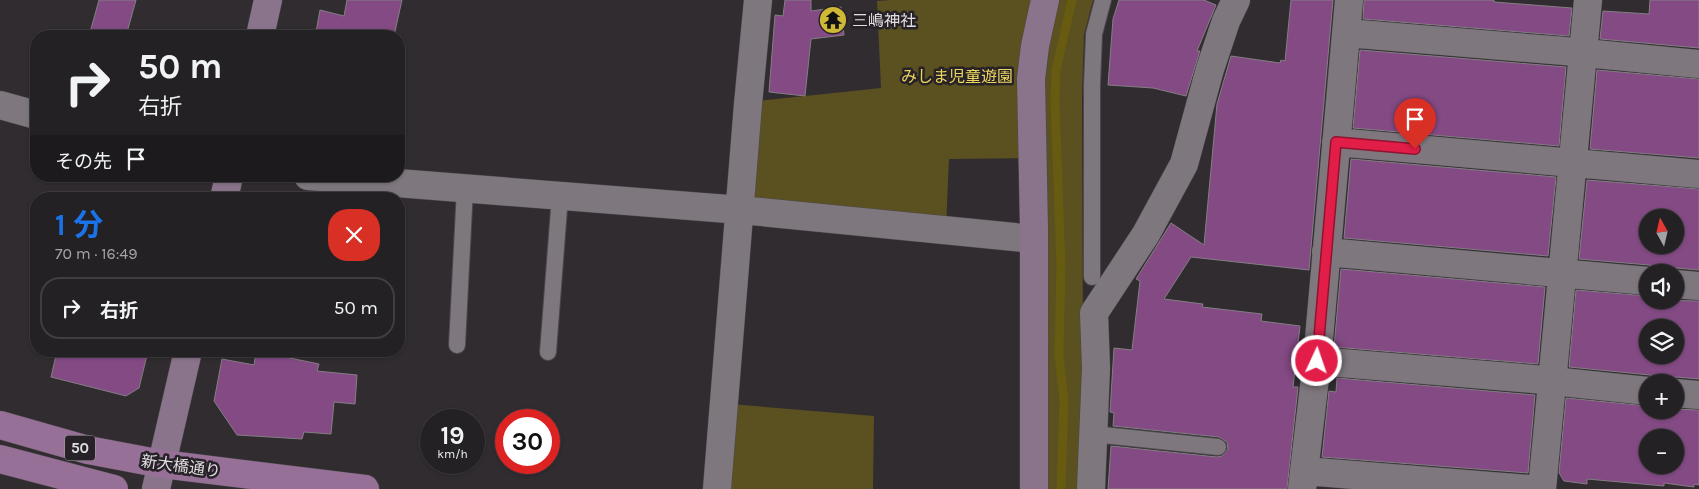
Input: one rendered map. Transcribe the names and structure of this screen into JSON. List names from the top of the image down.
{
  "streets": {
    "main road": ["50", "新大橋通り"]
  },
  "parks": ["みしま児童遊園"],
  "places": {
    "temple": ["三嶋神社"]
  },
  "north": "top",
  "page": {
    "turn": ["50 m", "右折"],
    "then": "その先",
    "heading": ["1 分", "70 m · 16:49"],
    "map_buttons": ["+", "−"],
    "list": [
      {
        "name": "右折",
        "value": "50 m"
      }
    ],
    "speed": "19 km/h",
    "limit": "30"
  }
}
